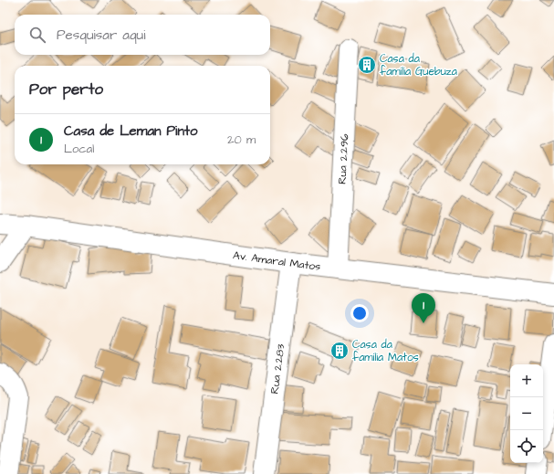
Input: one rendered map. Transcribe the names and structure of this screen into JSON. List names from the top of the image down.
{
  "streets": {
    "street": ["Rua 2.296", "Av. Amaral Matos", "Rua 2.283"]
  },
  "crossings": [
    ["Rua 2.296", "Av. Amaral Matos"],
    ["Av. Amaral Matos", "Rua 2.283"]
  ],
  "places": {
    "building": ["Casa da família Guebuza", "Casa da família Matos"]
  },
  "page": {
    "search": "Pesquisar aqui",
    "heading": "Por perto",
    "list": [
      {
        "mark": "1",
        "name": "Casa de Leman Pinto",
        "note": "Local",
        "value": "20 m"
      }
    ],
    "pins": "1",
    "map_buttons": ["+", "−"]
  }
}
